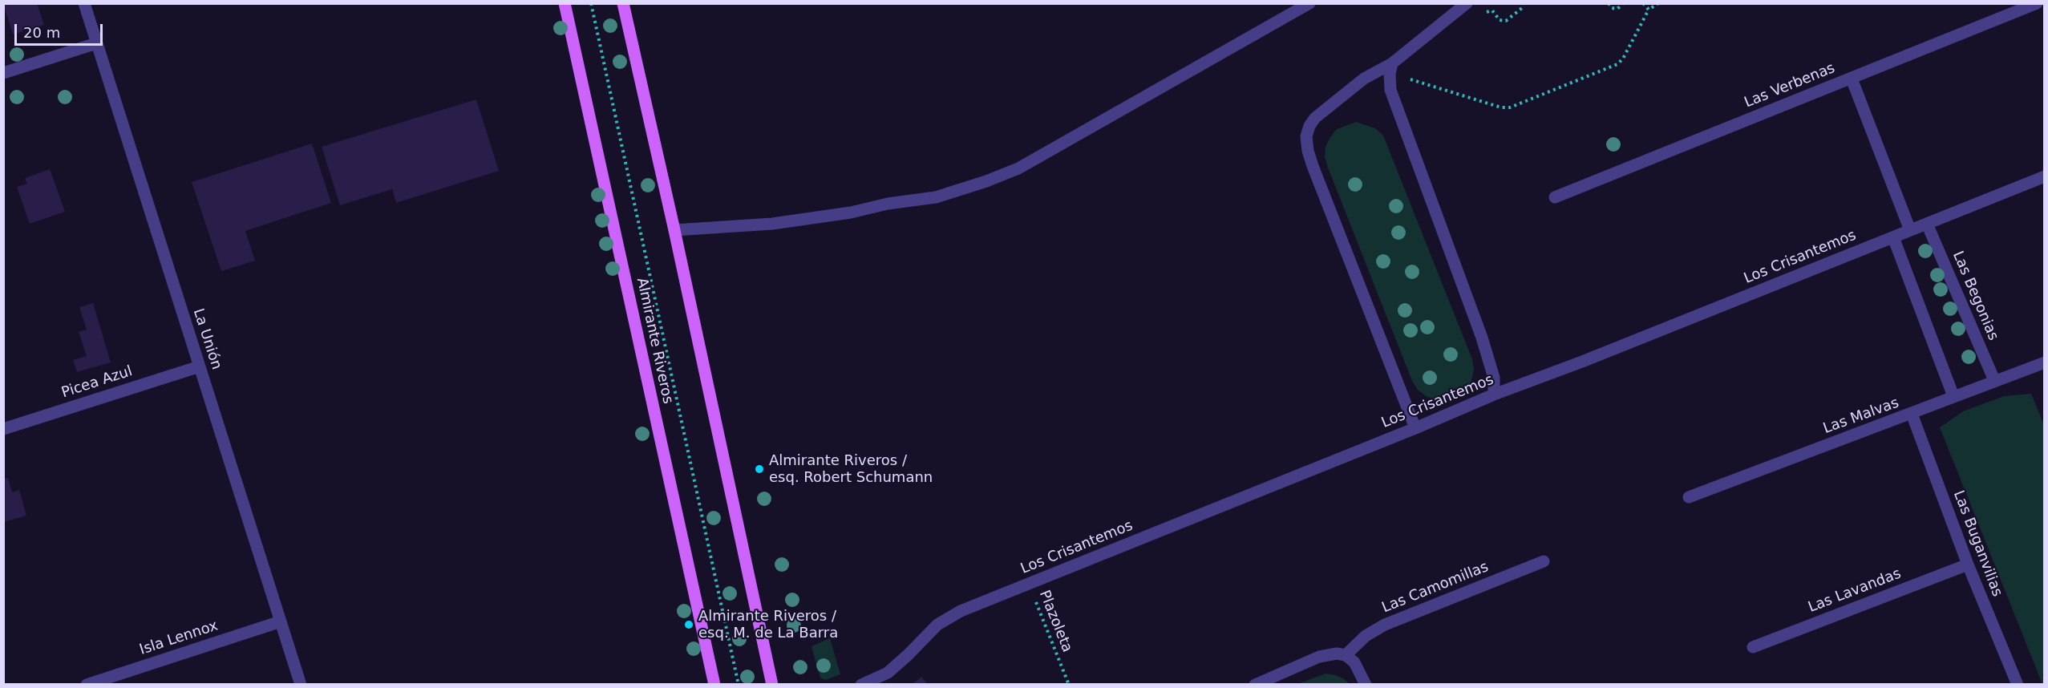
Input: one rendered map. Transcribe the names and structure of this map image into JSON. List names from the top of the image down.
{
  "streets": {
    "main road": ["Almirante Riveros"],
    "street": [
      "Las Verbenas",
      "Los Crisantemos",
      "Las Begonias",
      "La Unión",
      "Picea Azul",
      "Las Malvas",
      "Las Buganvilias",
      "Las Camomillas",
      "Las Lavandas",
      "Isla Lennox"
    ],
    "path": ["Plazoleta"]
  },
  "crossings": [
    ["Los Crisantemos", "Las Begonias"],
    ["Los Crisantemos", "Plazoleta"],
    ["Las Begonias", "Las Malvas"],
    ["La Unión", "Picea Azul"],
    ["La Unión", "Isla Lennox"],
    ["Las Malvas", "Las Buganvilias"],
    ["Las Buganvilias", "Las Lavandas"]
  ],
  "places": ["Almirante Riveros / esq. Robert Schumann", "Almirante Riveros / esq. M. de La Barra"],
  "scale_bar": "20 m"
}
